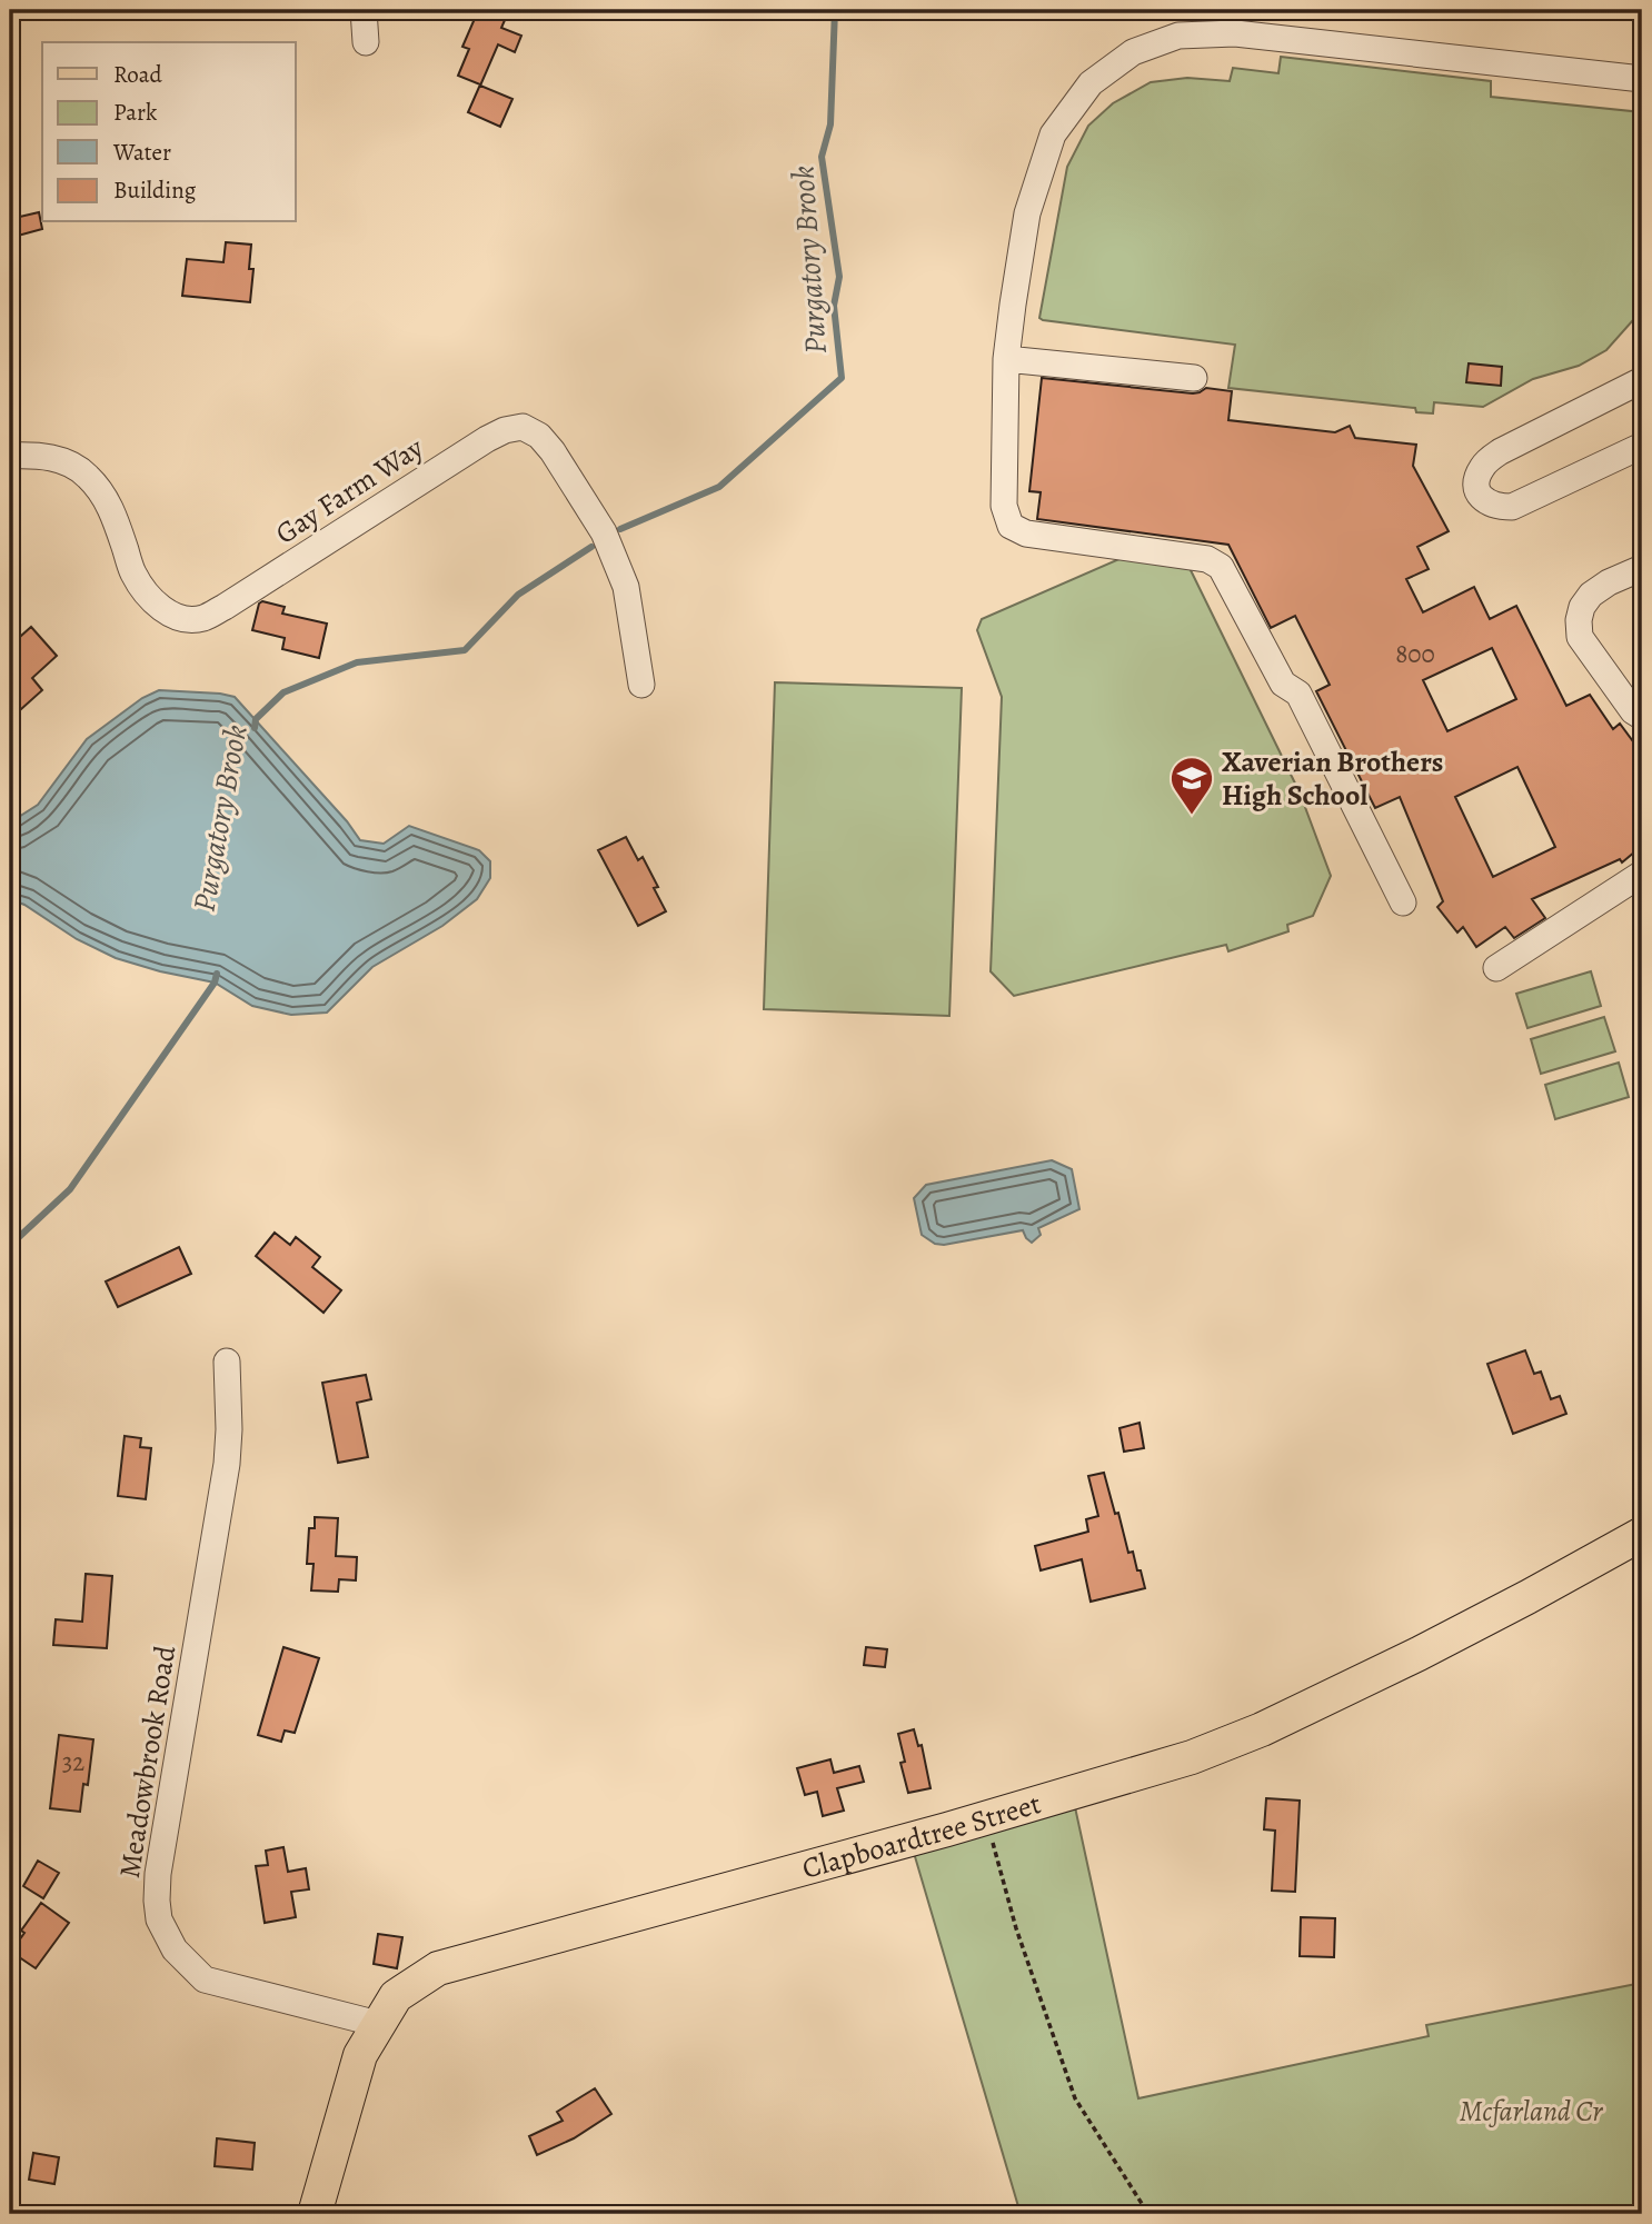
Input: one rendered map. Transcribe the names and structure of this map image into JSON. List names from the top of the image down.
{
  "streets": {
    "main road": ["Clapboardtree Street"],
    "street": ["Gay Farm Way", "Meadowbrook Road"]
  },
  "crossings": [
    ["Meadowbrook Road", "Clapboardtree Street"]
  ],
  "water": ["Purgatory Brook"],
  "parks": ["Mcfarland Cr"],
  "places": {
    "school or university": ["Xaverian Brothers High School"]
  },
  "house_numbers": ["800", "32"],
  "legend": [
    "Road",
    "Park",
    "Water",
    "Building"
  ]
}
